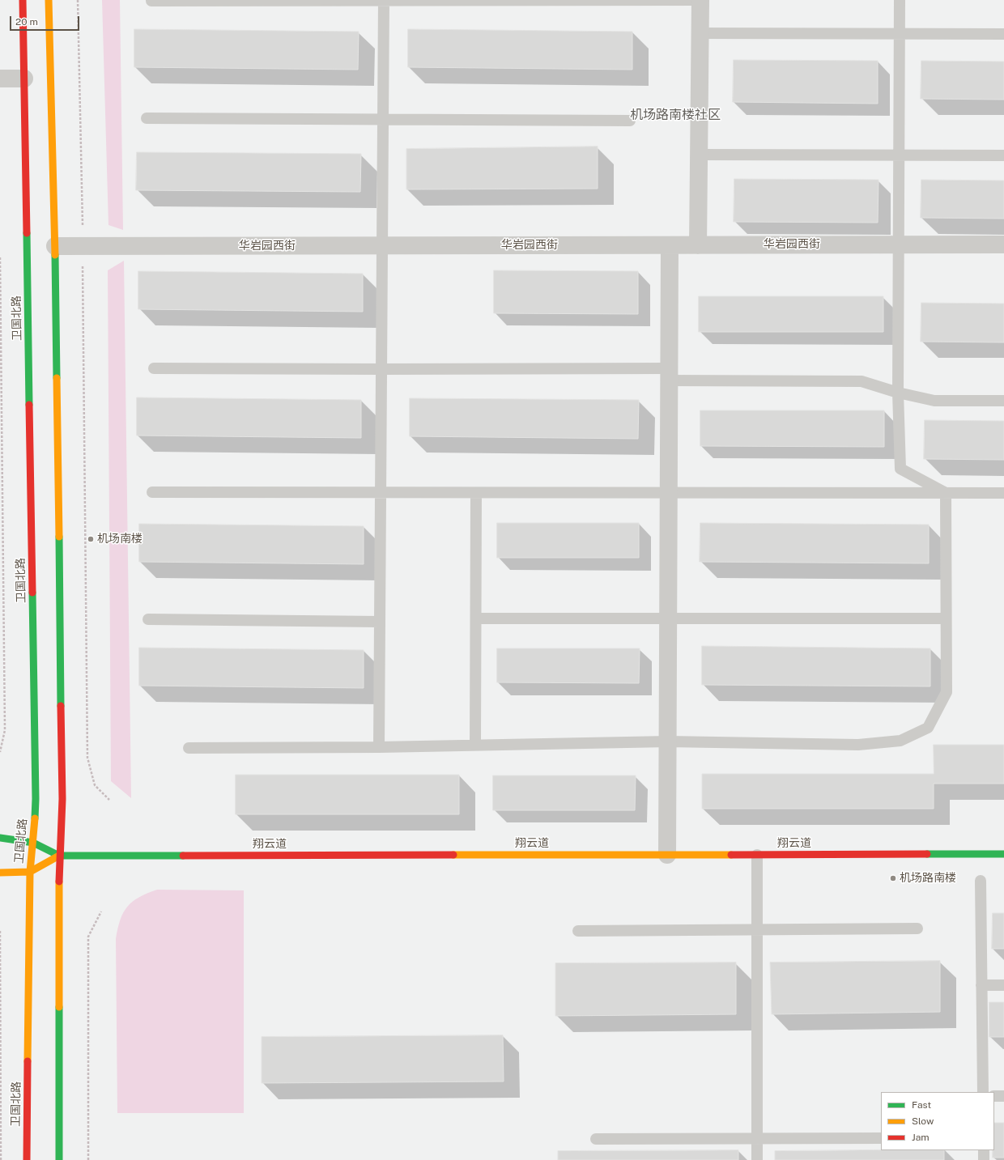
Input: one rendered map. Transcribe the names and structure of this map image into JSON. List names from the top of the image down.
{
  "streets": {
    "main road": ["卫国北路", "翔云道"],
    "street": ["华岩园西街"]
  },
  "crossings": [
    ["卫国北路", "翔云道"]
  ],
  "districts": ["机场路南楼社区"],
  "places": ["机场南楼", "机场路南楼"],
  "legend": ["Fast", "Slow", "Jam"],
  "scale_bar": "20 m"
}
